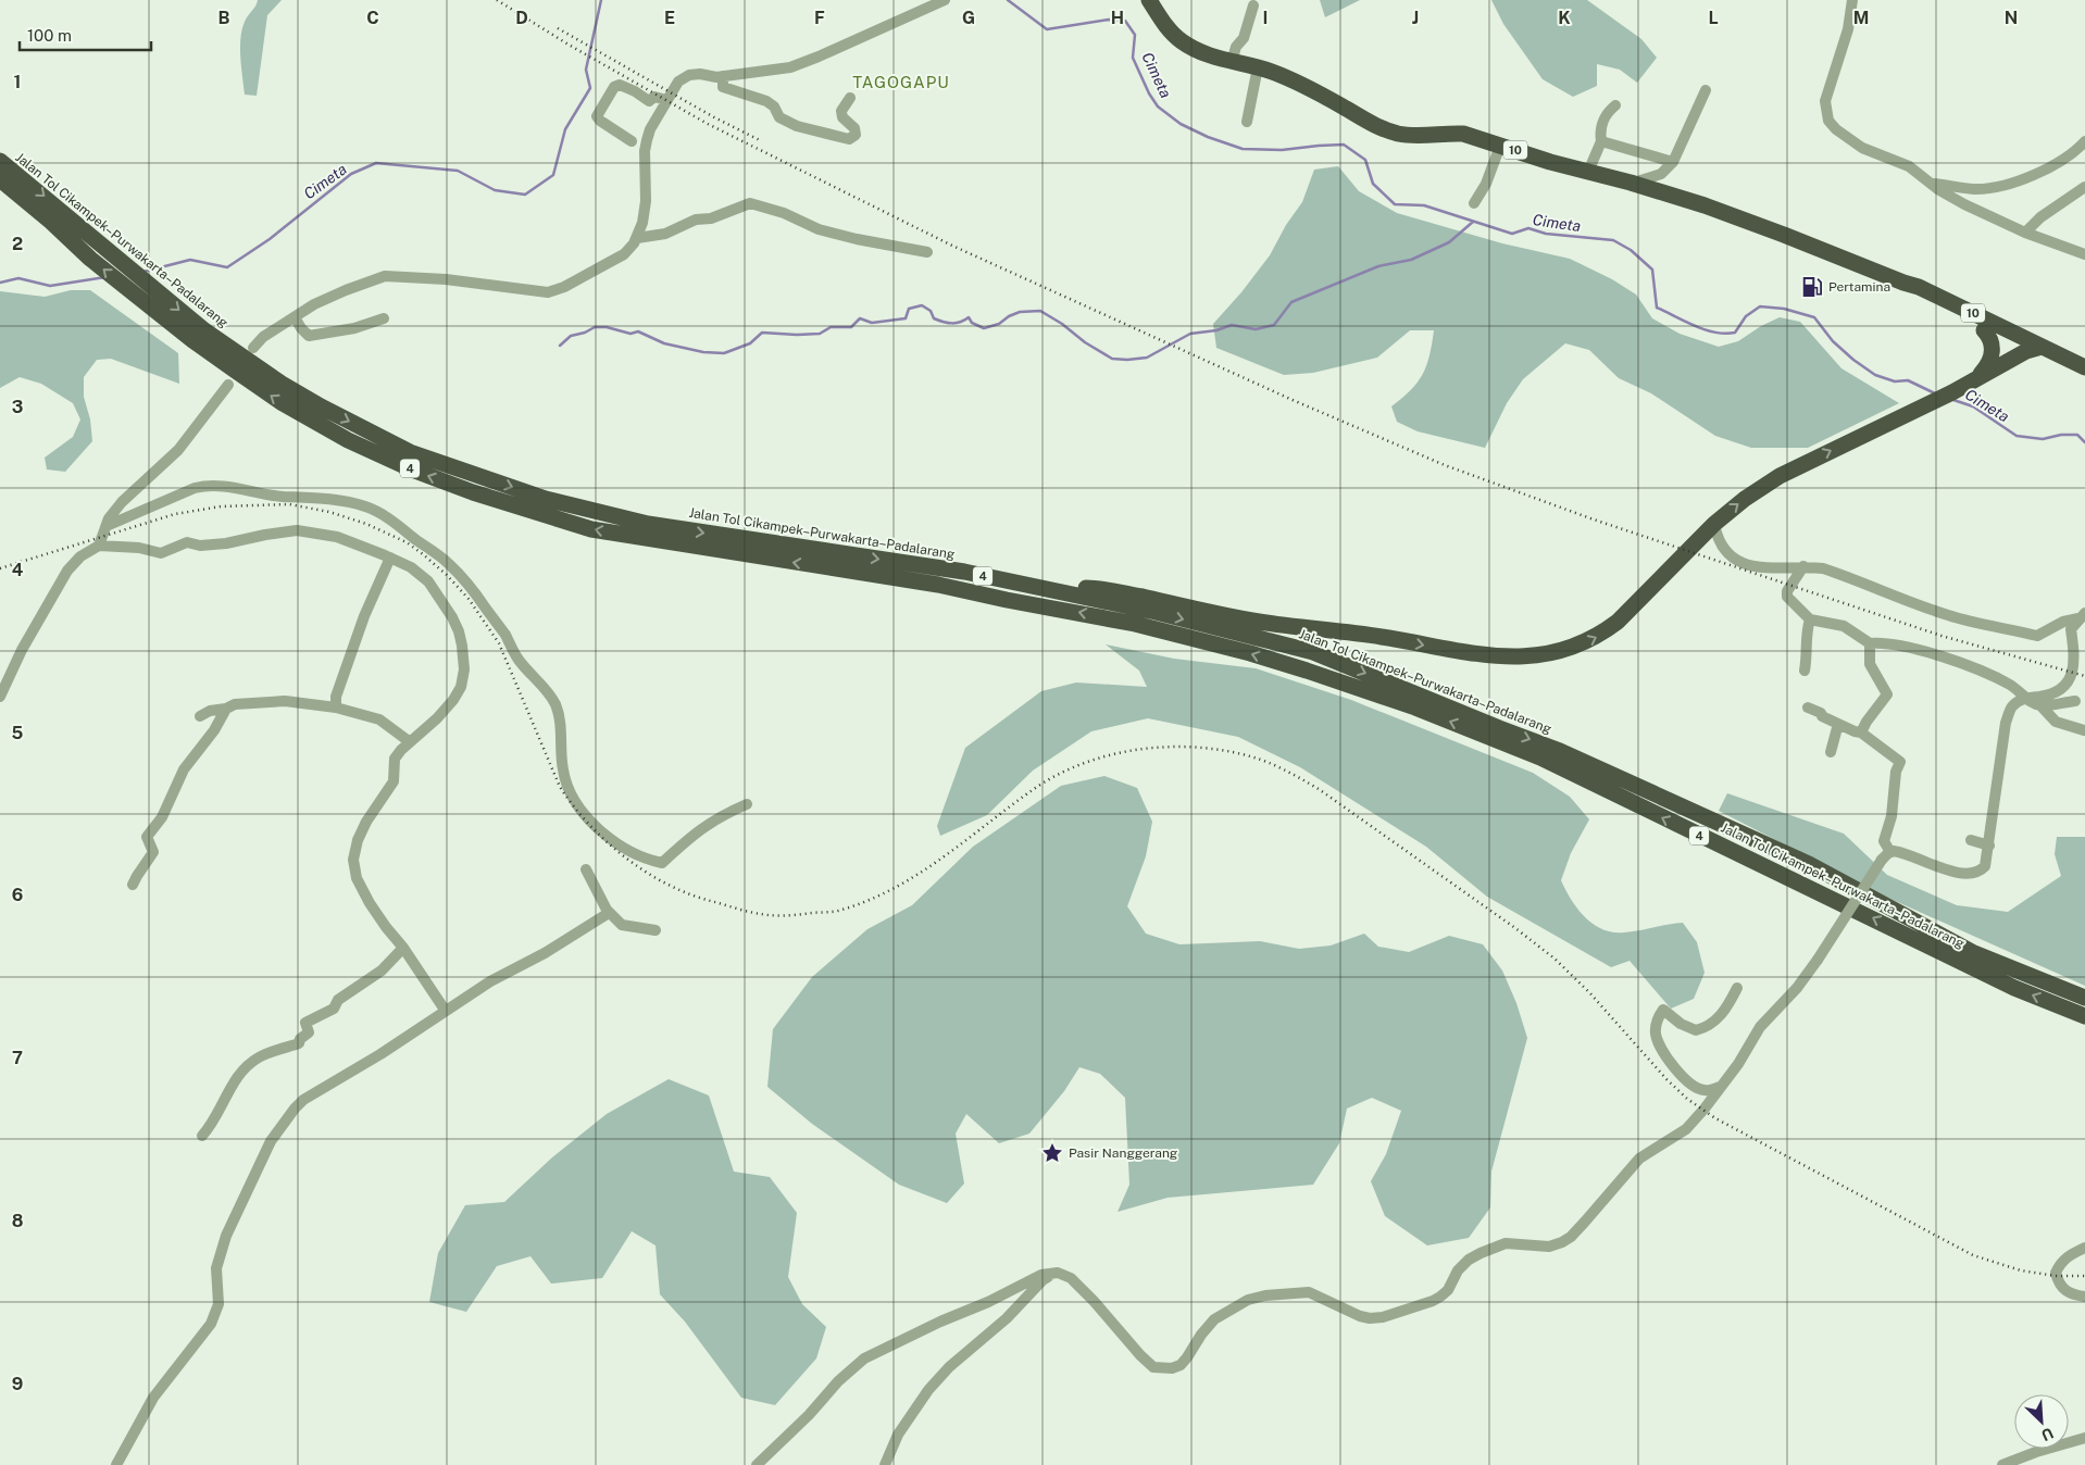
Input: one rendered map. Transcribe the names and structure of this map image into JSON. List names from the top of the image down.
{
  "streets": {
    "highway": ["10", "Jalan Tol Cikampek–Purwakarta–Padalarang", "4"]
  },
  "districts": ["TAGOGAPU"],
  "water": ["Cimeta"],
  "places": {
    "fuel station": ["Pertamina"],
    "place": ["Pasir Nanggerang"]
  },
  "scale_bar": "100 m",
  "north": "bottom right",
  "grid": {
    "columns": [
      "B",
      "C",
      "D",
      "E",
      "F",
      "G",
      "H",
      "I",
      "J",
      "K",
      "L",
      "M",
      "N"
    ],
    "rows": [
      "1",
      "2",
      "3",
      "4",
      "5",
      "6",
      "7",
      "8",
      "9"
    ]
  }
}
